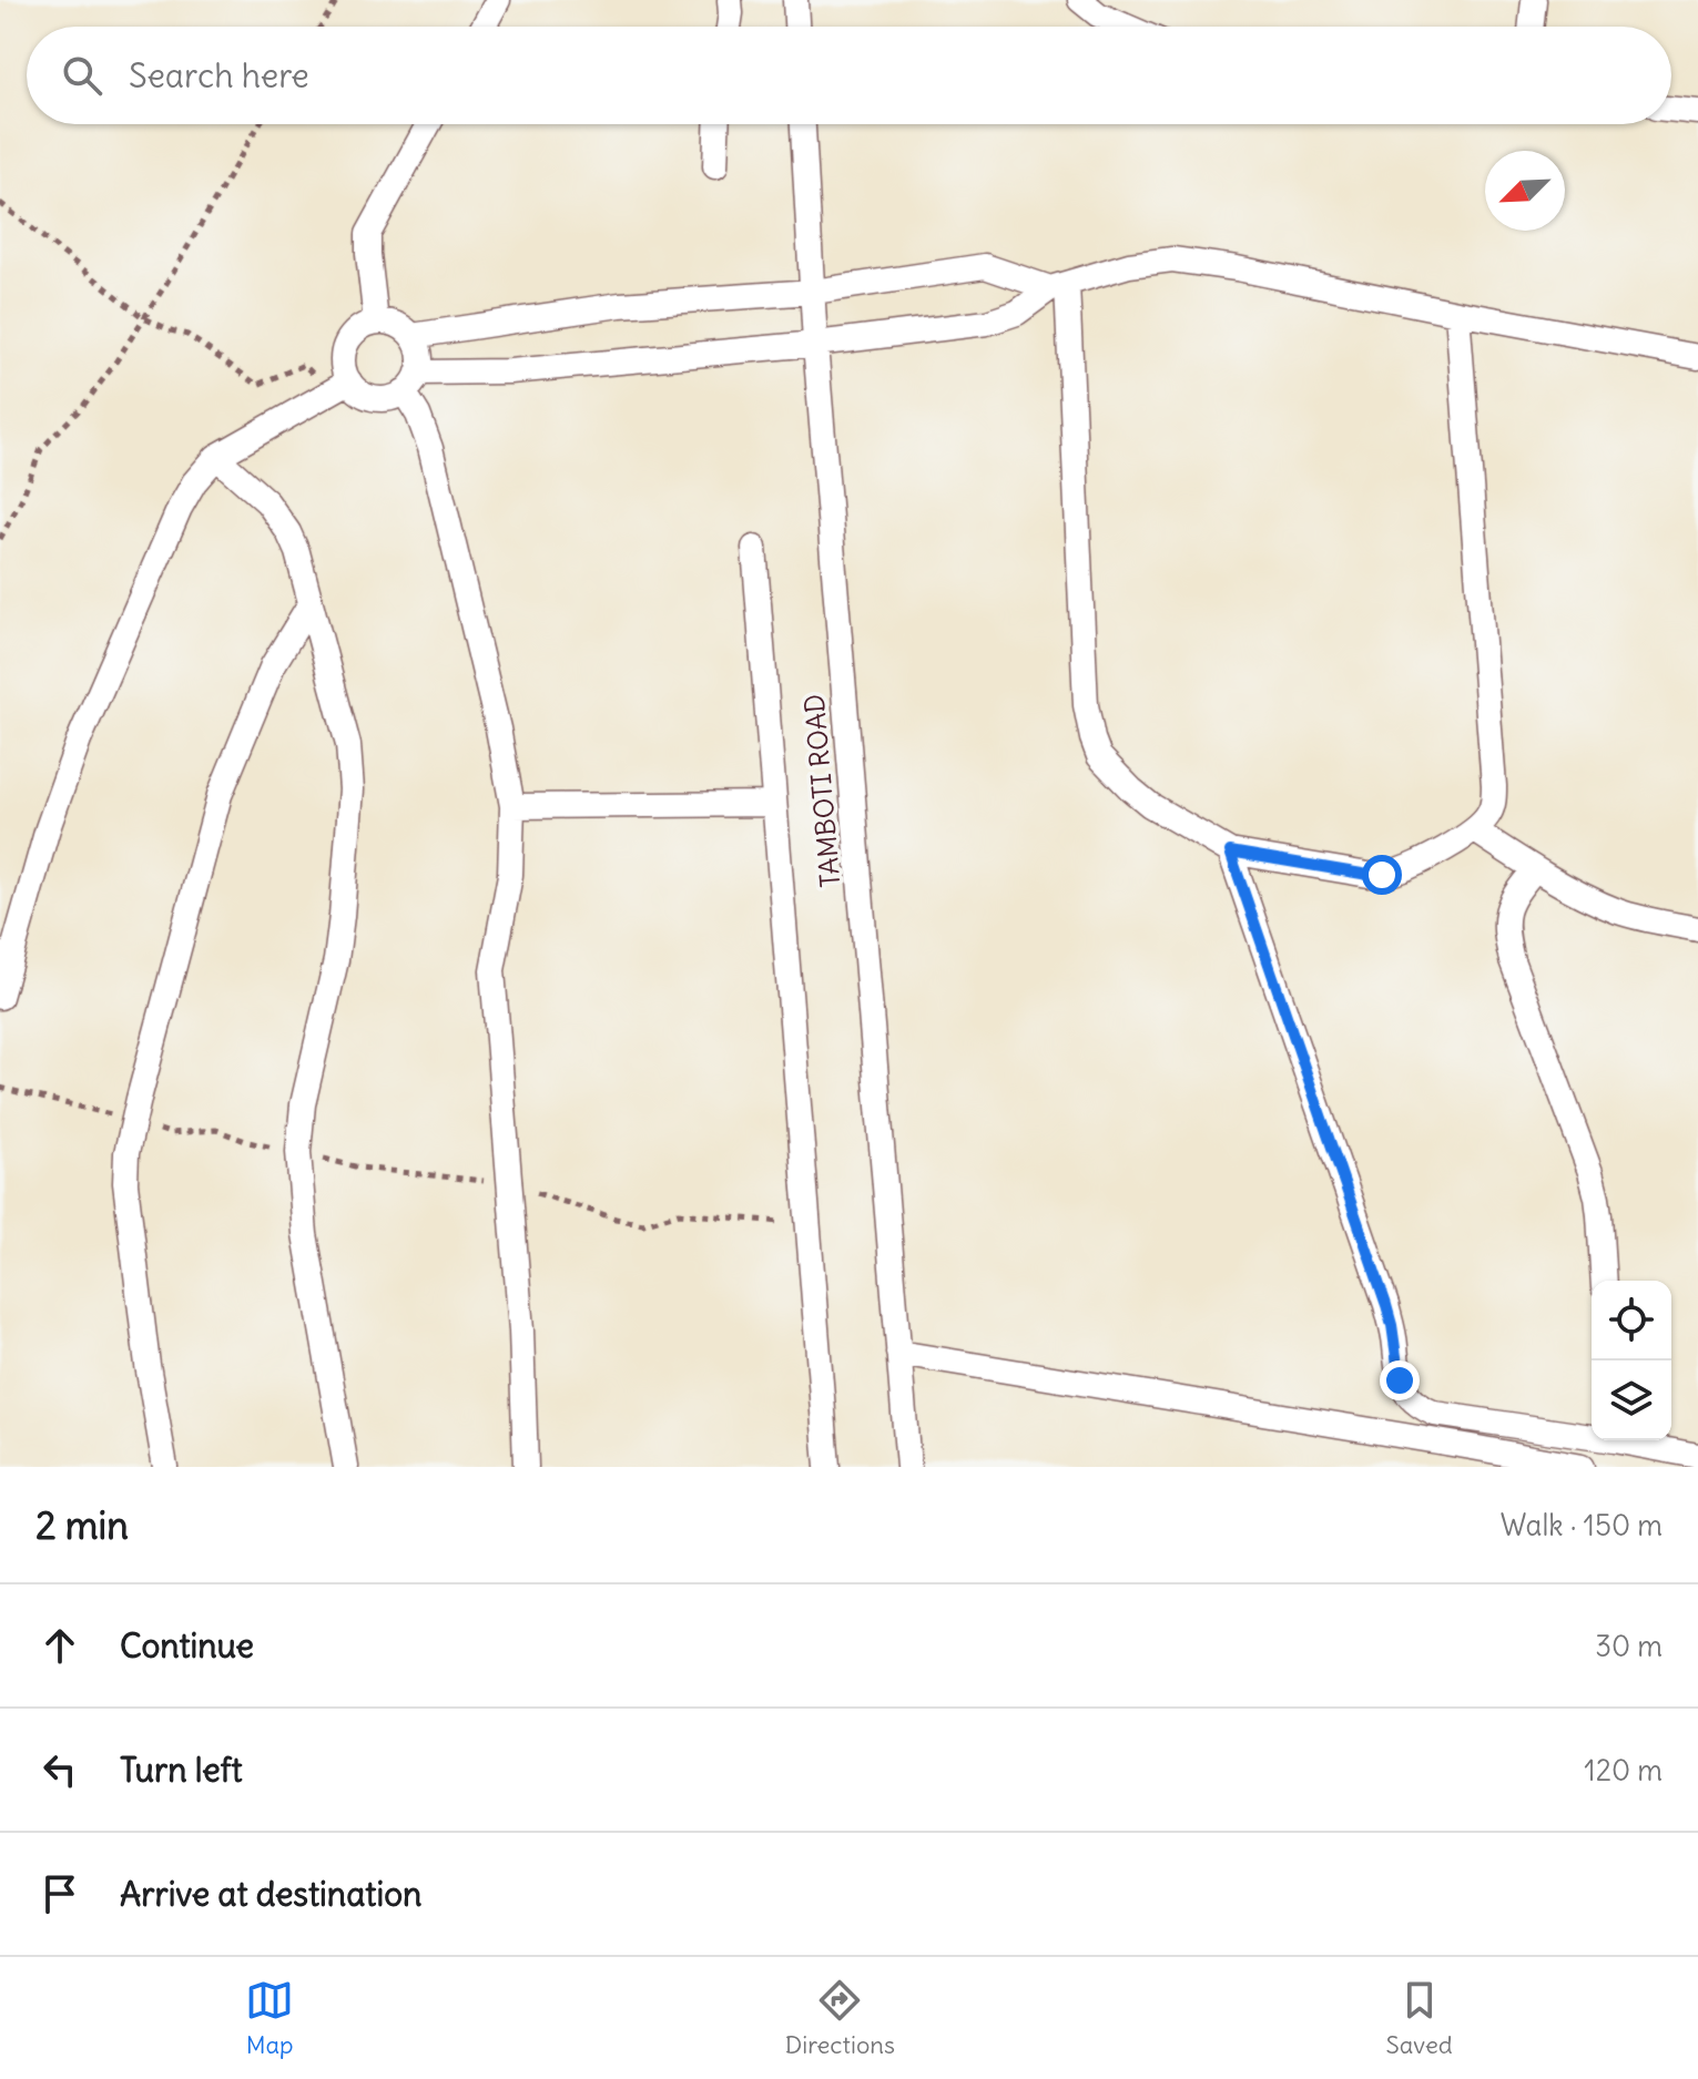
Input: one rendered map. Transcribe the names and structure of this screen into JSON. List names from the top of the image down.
{
  "streets": {
    "street": ["TAMBOTI ROAD"]
  },
  "north": "bottom left",
  "page": {
    "search": "Search here",
    "heading": ["2 min", "Walk · 150 m"],
    "list": [
      ["Continue", "30 m"],
      ["Turn left", "120 m"],
      "Arrive at destination"
    ],
    "nav": ["Map", "Directions", "Saved"]
  }
}
